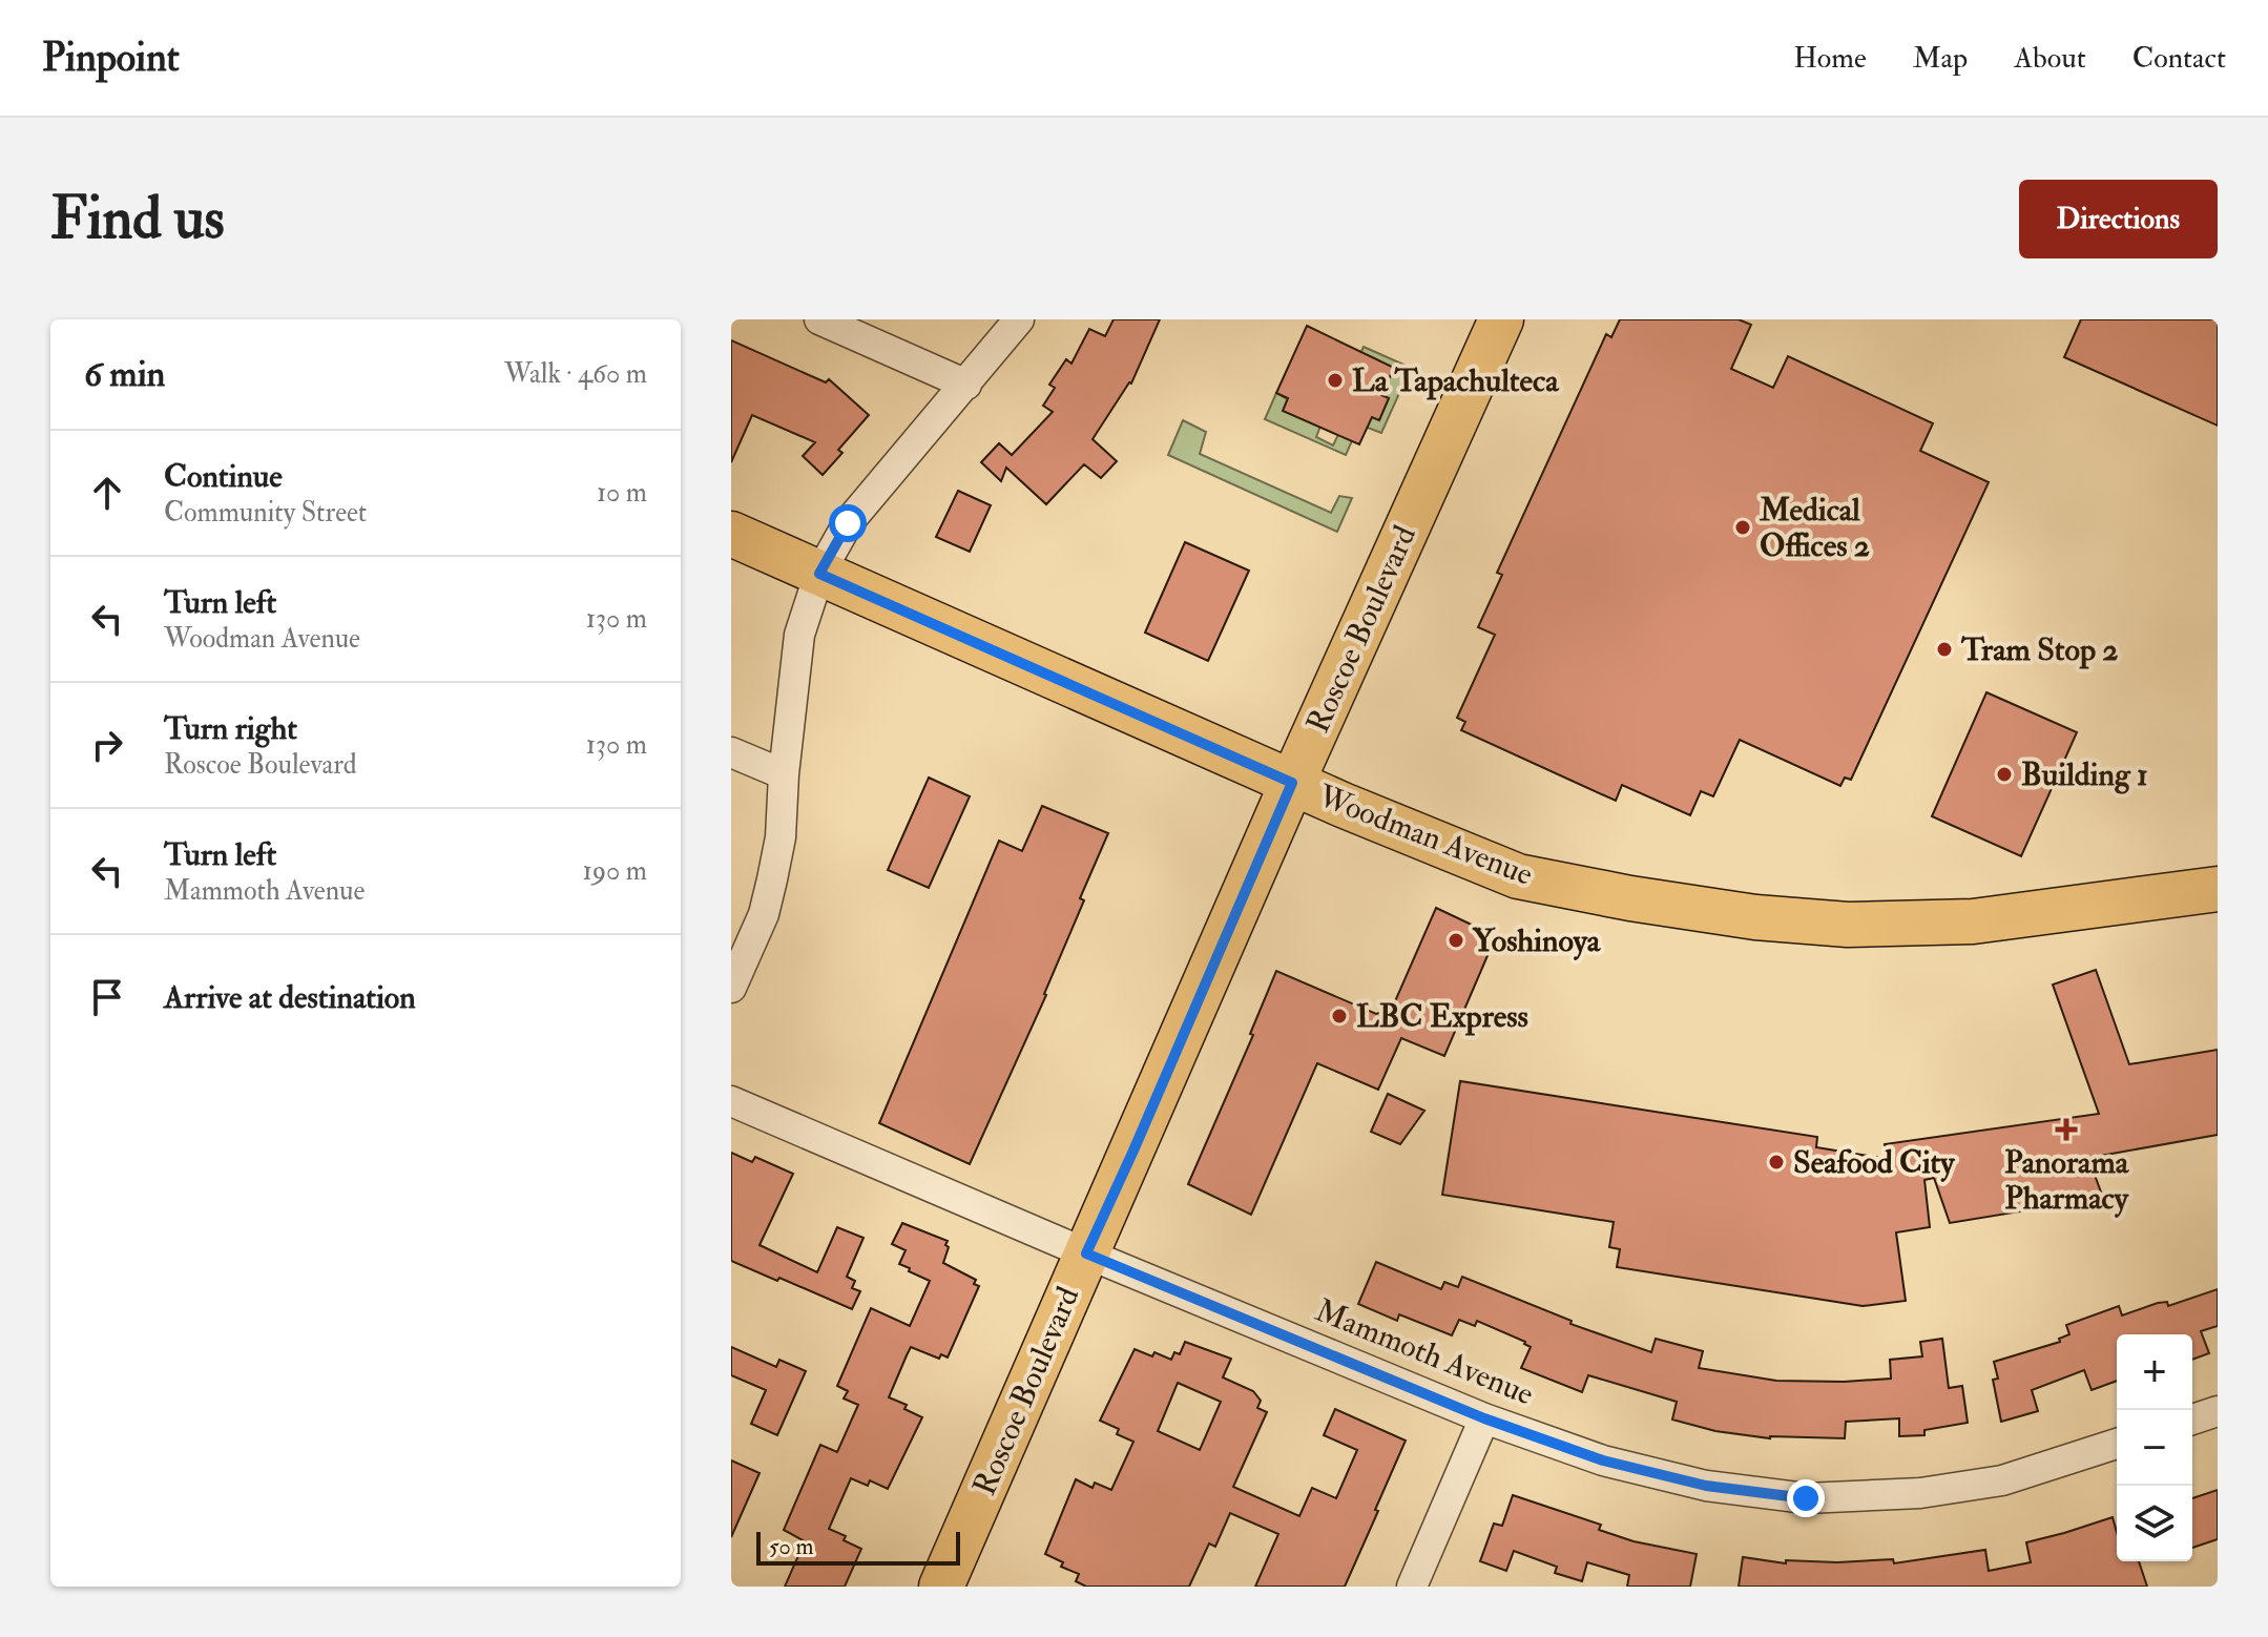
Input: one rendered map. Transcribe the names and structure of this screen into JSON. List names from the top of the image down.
{
  "streets": {
    "main road": ["Roscoe Boulevard", "Woodman Avenue"],
    "street": ["Mammoth Avenue"]
  },
  "crossings": [
    ["Roscoe Boulevard", "Woodman Avenue"],
    ["Roscoe Boulevard", "Mammoth Avenue"]
  ],
  "places": {
    "other": [
      "La Tapachulteca",
      "Medical Offices 2",
      "Tram Stop 2",
      "Building 1",
      "Yoshinoya",
      "LBC Express",
      "Seafood City"
    ],
    "health": ["Panorama Pharmacy"]
  },
  "scale_bar": "50 m",
  "page": {
    "header": "Pinpoint",
    "nav": [
      "Home",
      "Map",
      "About",
      "Contact"
    ],
    "buttons": "Directions",
    "title": "Find us",
    "heading": ["6 min", "Walk · 460 m"],
    "list": [
      ["Continue", "Community Street", "10 m"],
      ["Turn left", "Woodman Avenue", "130 m"],
      ["Turn right", "Roscoe Boulevard", "130 m"],
      ["Turn left", "Mammoth Avenue", "190 m"],
      "Arrive at destination"
    ],
    "map_buttons": ["+", "−"],
    "scale": "50 m"
  }
}
